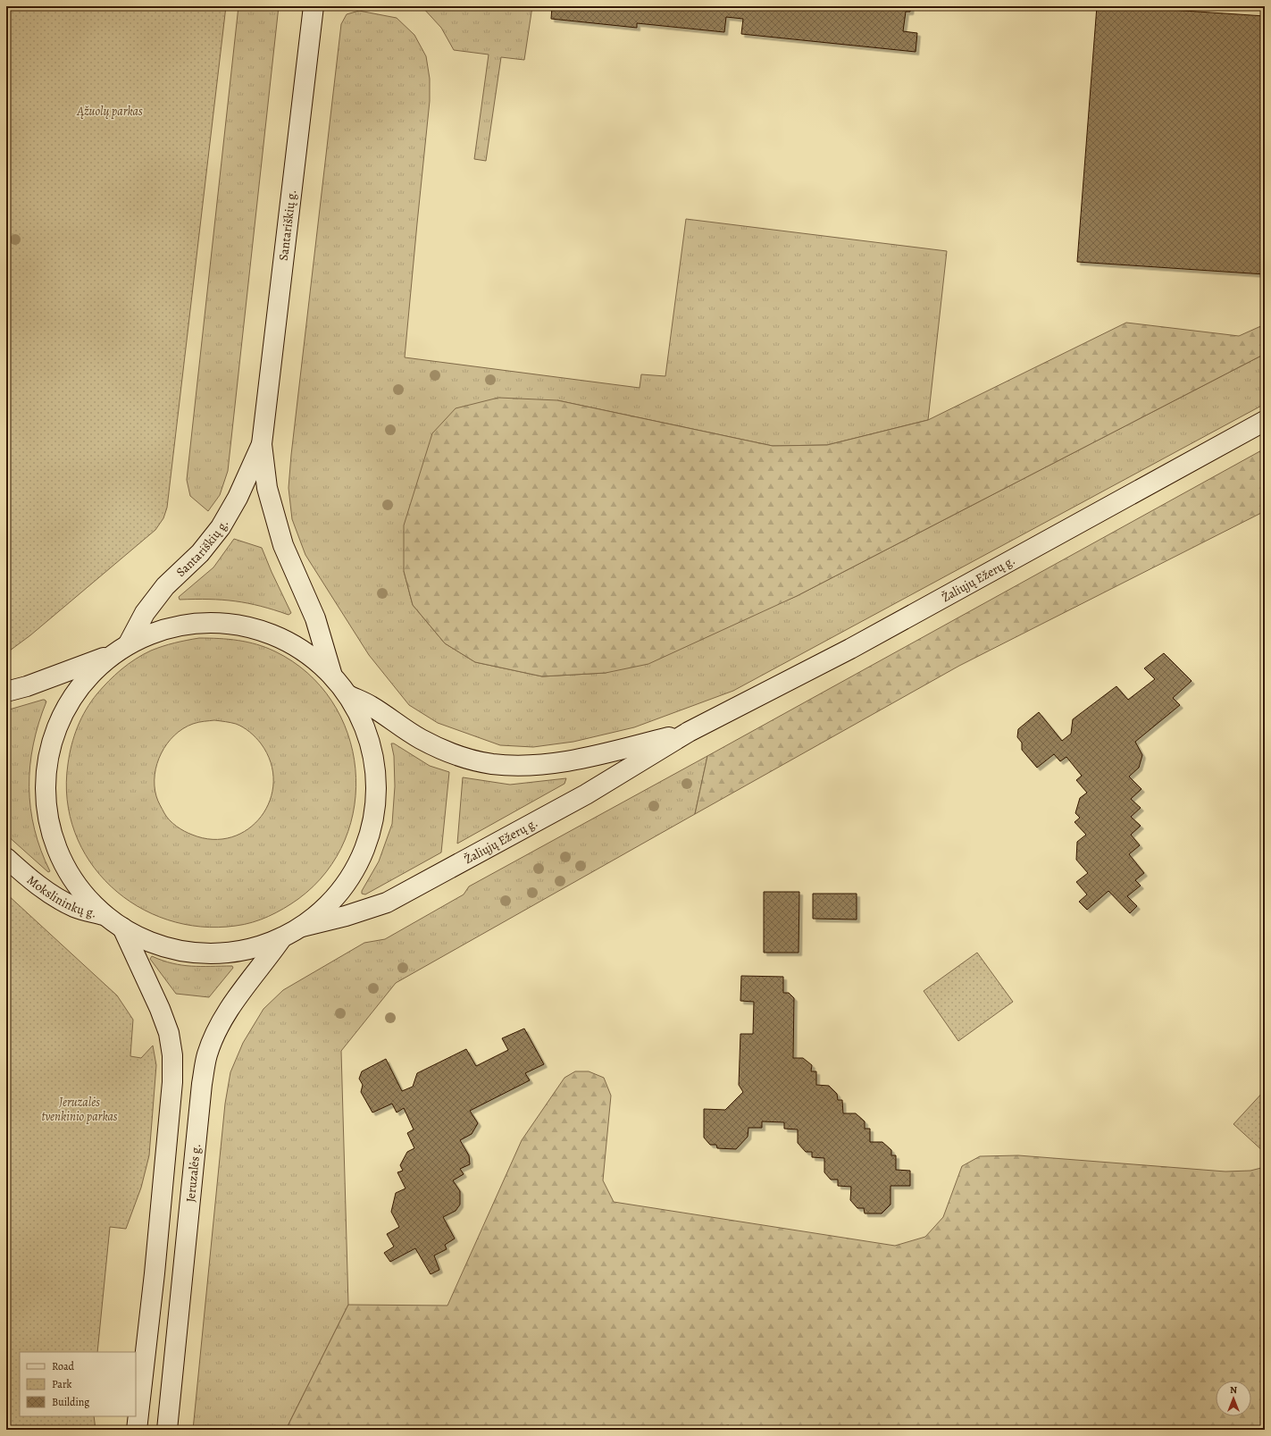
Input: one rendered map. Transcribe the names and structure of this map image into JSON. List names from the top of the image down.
{
  "streets": {
    "main road": [
      "Santariškių g.",
      "Žaliųjų Ežerų g.",
      "Mokslininkų g.",
      "Jeruzalės g."
    ]
  },
  "parks": ["Ąžuolų parkas", "Jeruzalės tvenkinio parkas"],
  "legend": ["Road", "Park", "Building"],
  "north": "top"
}
